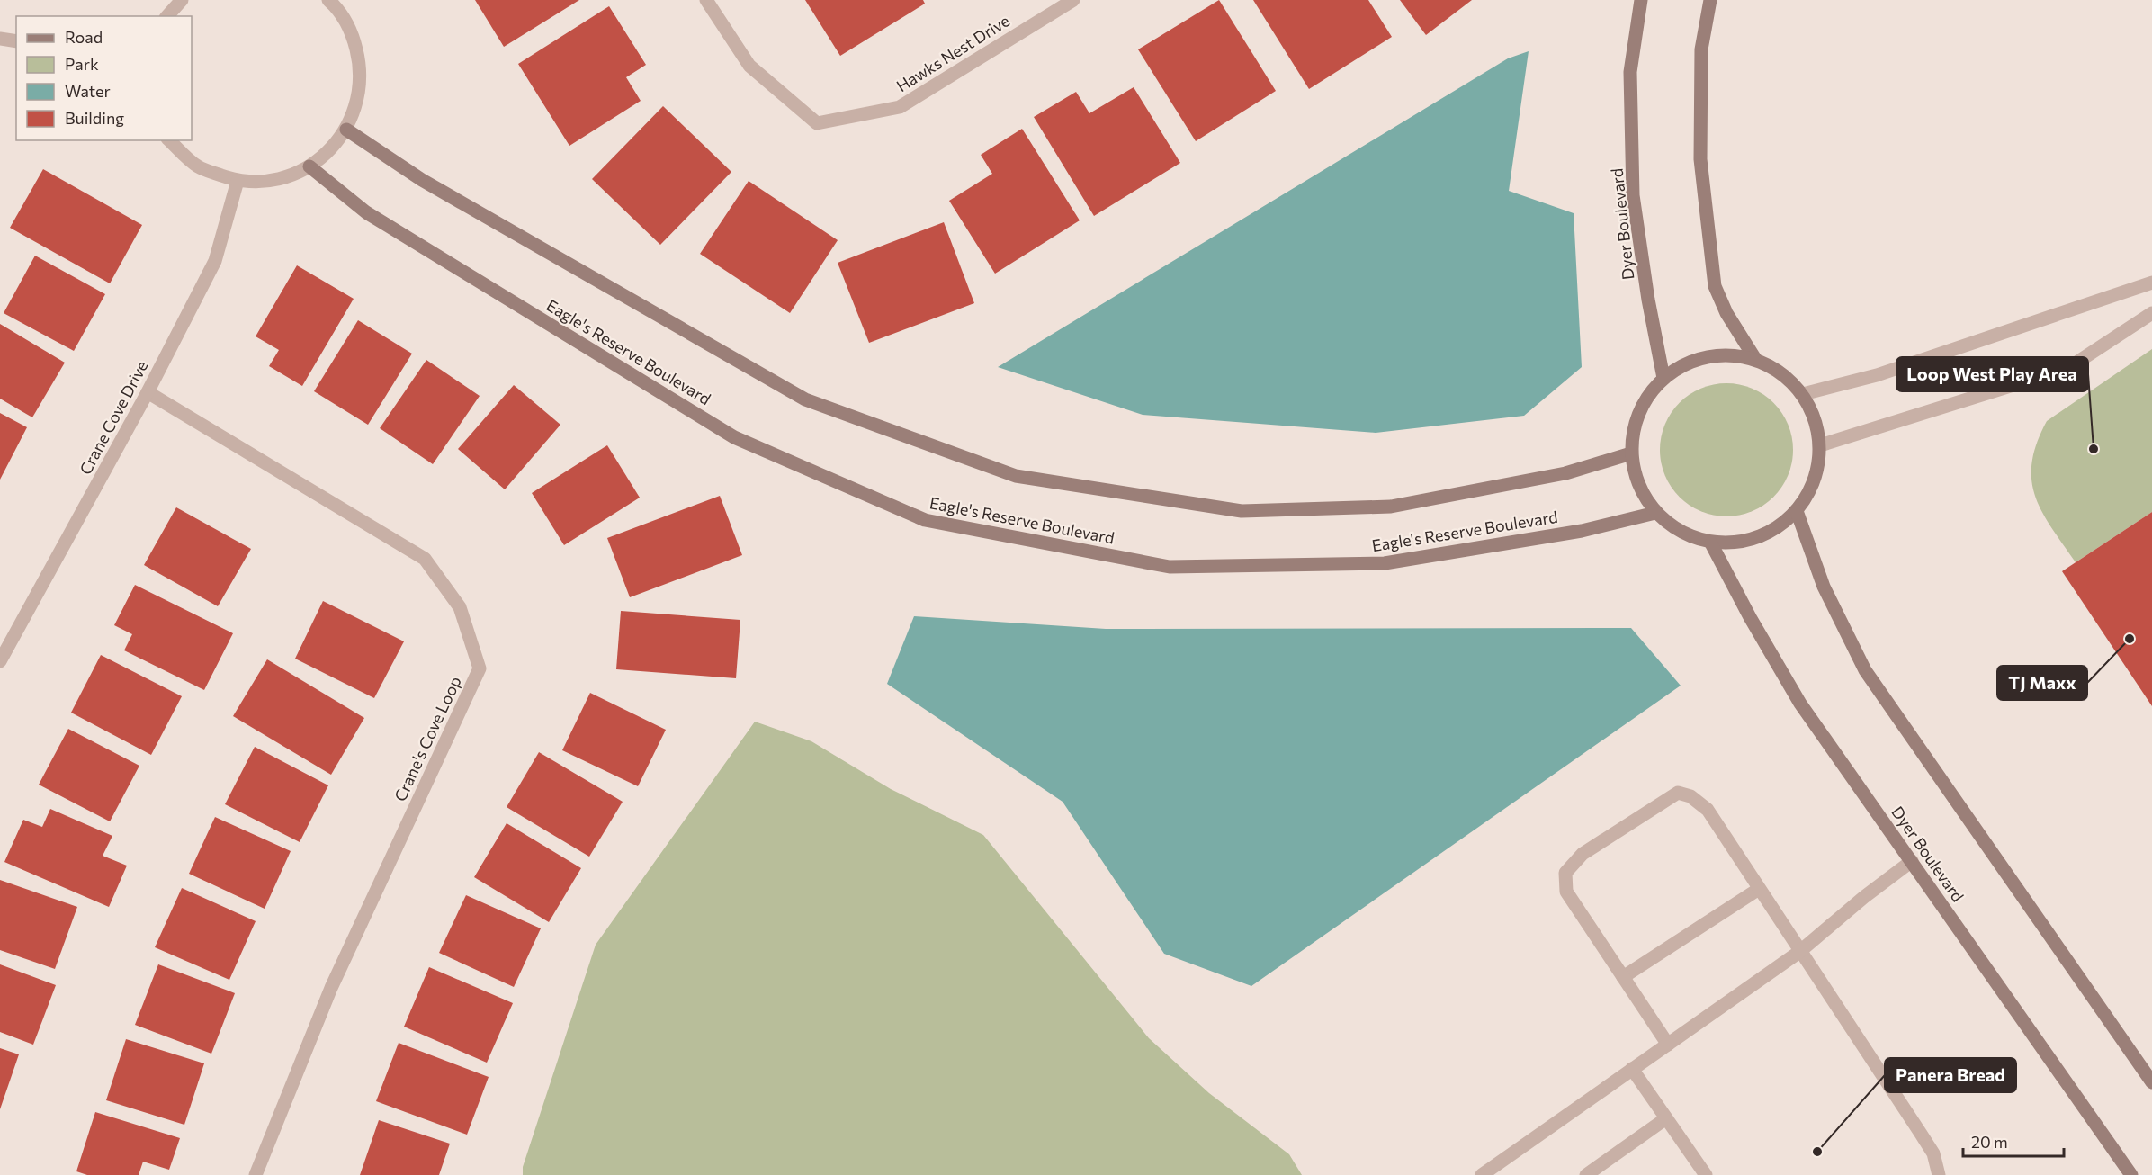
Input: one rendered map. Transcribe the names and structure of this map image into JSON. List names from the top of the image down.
{
  "streets": {
    "street": [
      "Hawks Nest Drive",
      "Dyer Boulevard",
      "Eagle's Reserve Boulevard",
      "Crane Cove Drive",
      "Crane's Cove Loop"
    ]
  },
  "crossings": [
    ["Dyer Boulevard", "Eagle's Reserve Boulevard"],
    ["Crane Cove Drive", "Crane's Cove Loop"]
  ],
  "places": ["Loop West Play Area", "TJ Maxx", "Panera Bread"],
  "legend": [
    "Road",
    "Park",
    "Water",
    "Building"
  ],
  "scale_bar": "20 m"
}
